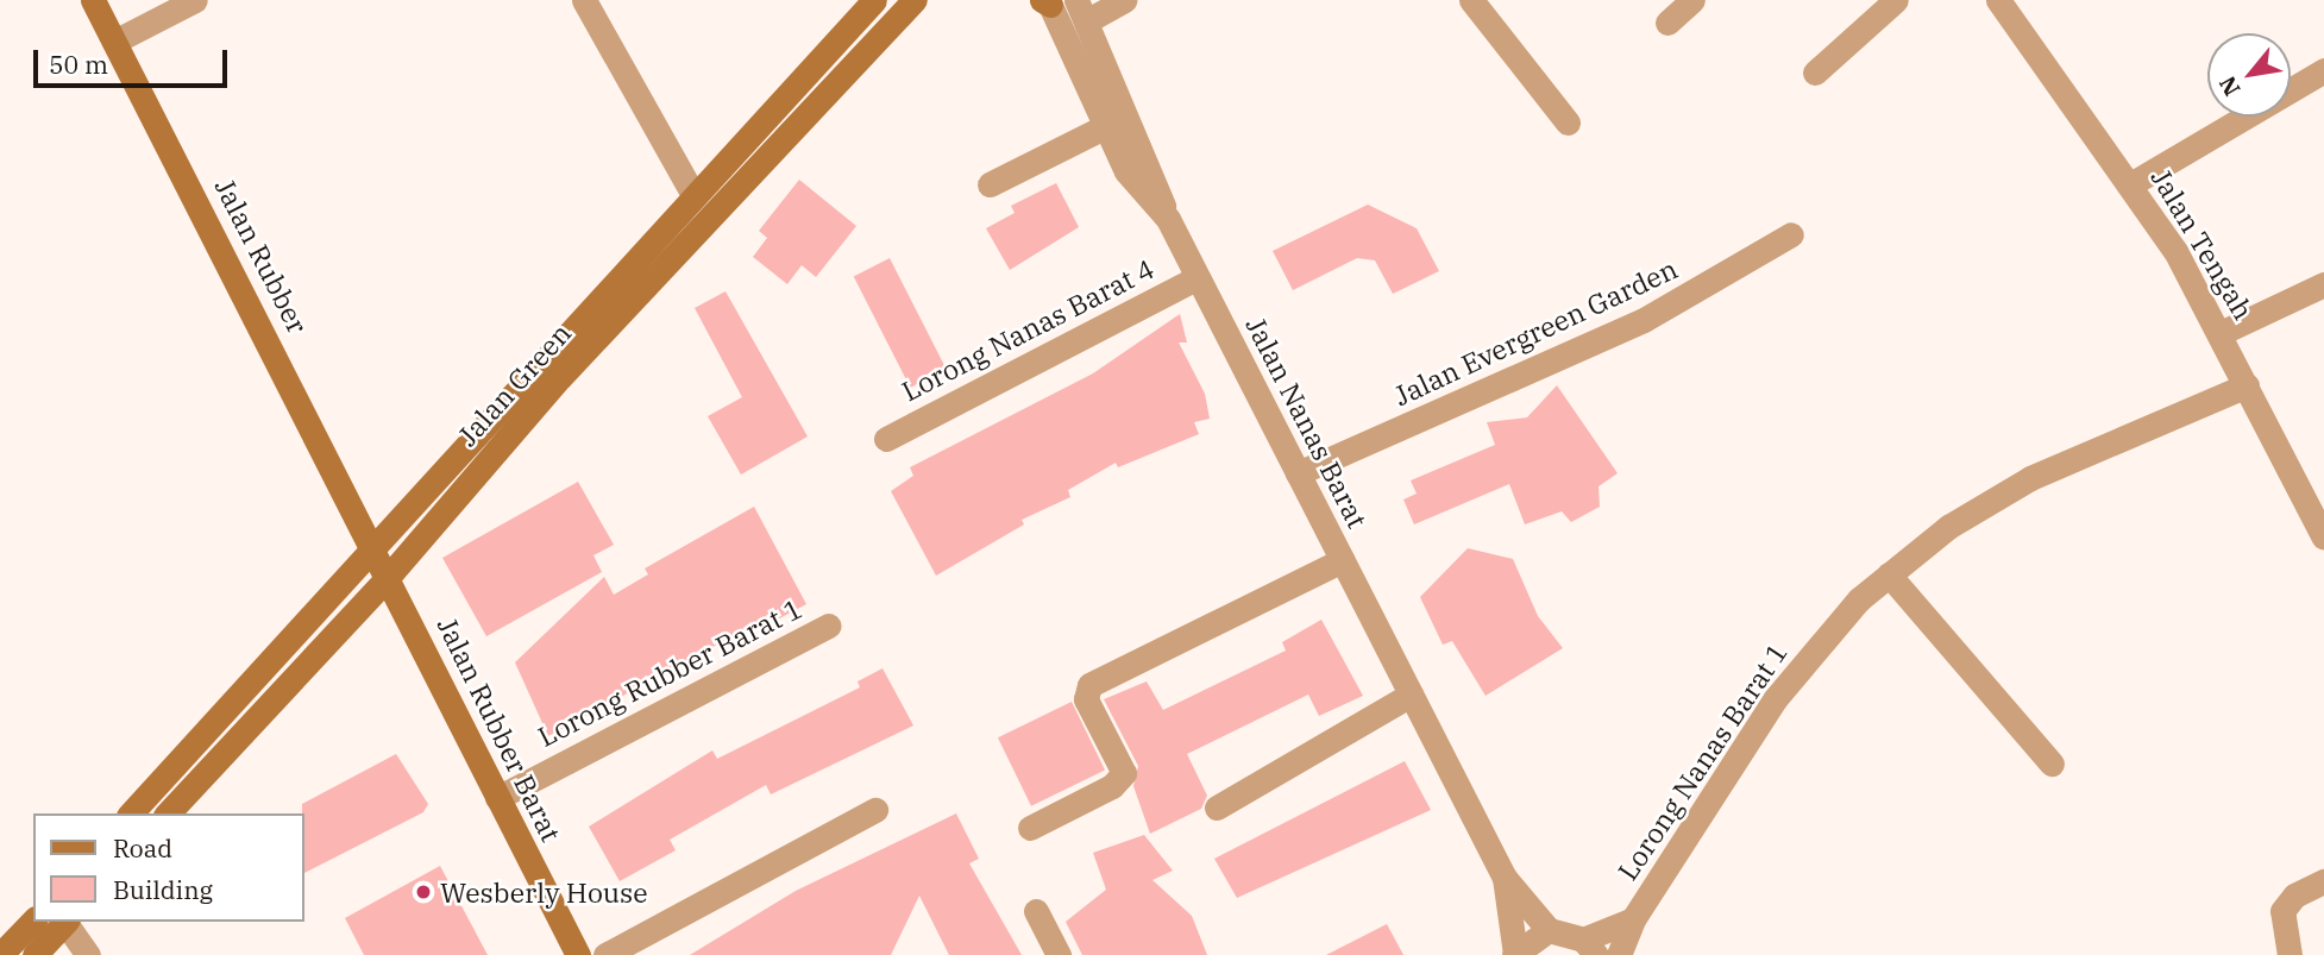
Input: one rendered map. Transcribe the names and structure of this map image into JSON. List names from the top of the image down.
{
  "streets": {
    "main road": ["Jalan Rubber", "Jalan Green", "Jalan Rubber Barat"],
    "street": [
      "Jalan Tengah",
      "Lorong Nanas Barat 4",
      "Jalan Evergreen Garden",
      "Jalan Nanas Barat",
      "Lorong Rubber Barat 1",
      "Lorong Nanas Barat 1"
    ]
  },
  "crossings": [
    ["Jalan Tengah", "Lorong Nanas Barat 1"],
    ["Jalan Rubber", "Jalan Green"],
    ["Jalan Rubber", "Jalan Rubber Barat"],
    ["Lorong Nanas Barat 4", "Jalan Nanas Barat"],
    ["Jalan Evergreen Garden", "Jalan Nanas Barat"],
    ["Jalan Green", "Jalan Rubber Barat"],
    ["Lorong Rubber Barat 1", "Jalan Rubber Barat"]
  ],
  "places": ["Wesberly House"],
  "legend": ["Road", "Building"],
  "scale_bar": "50 m",
  "north": "bottom left"
}
